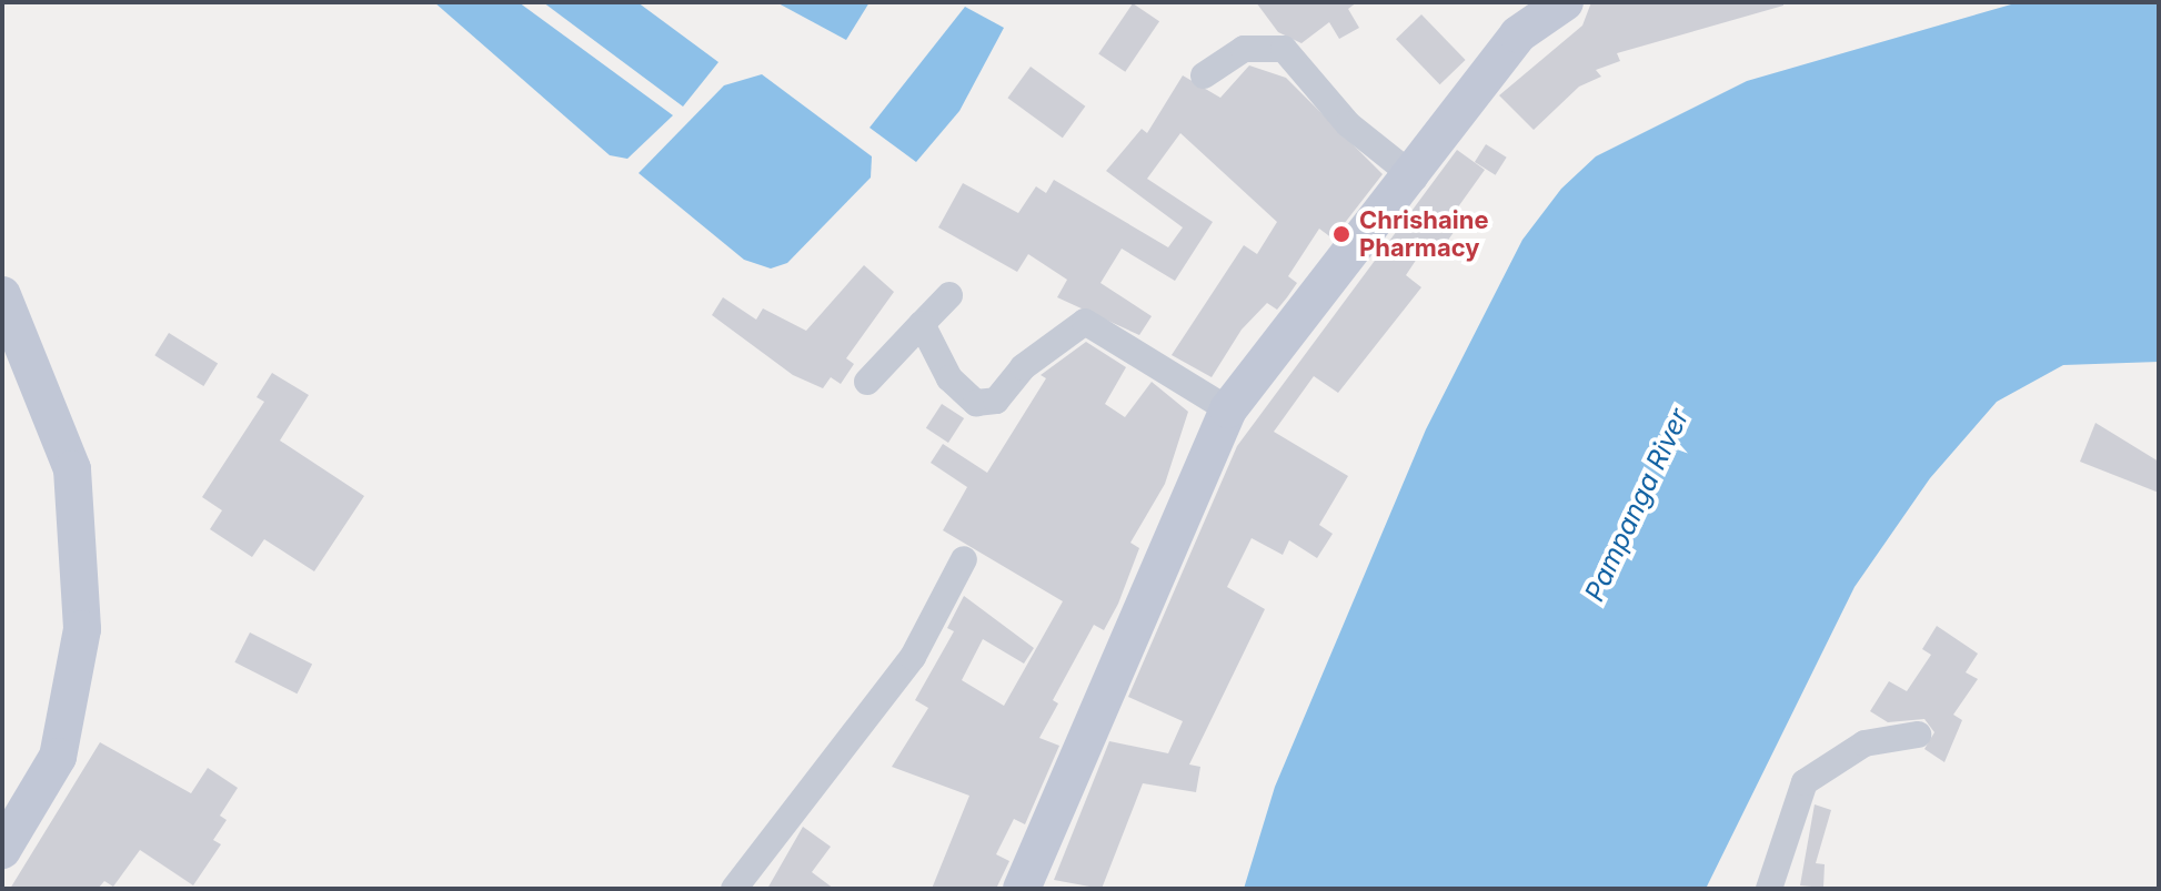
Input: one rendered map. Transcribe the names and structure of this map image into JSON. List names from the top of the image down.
{
  "water": ["Pampanga River"],
  "places": ["Chrishaine Pharmacy"]
}
